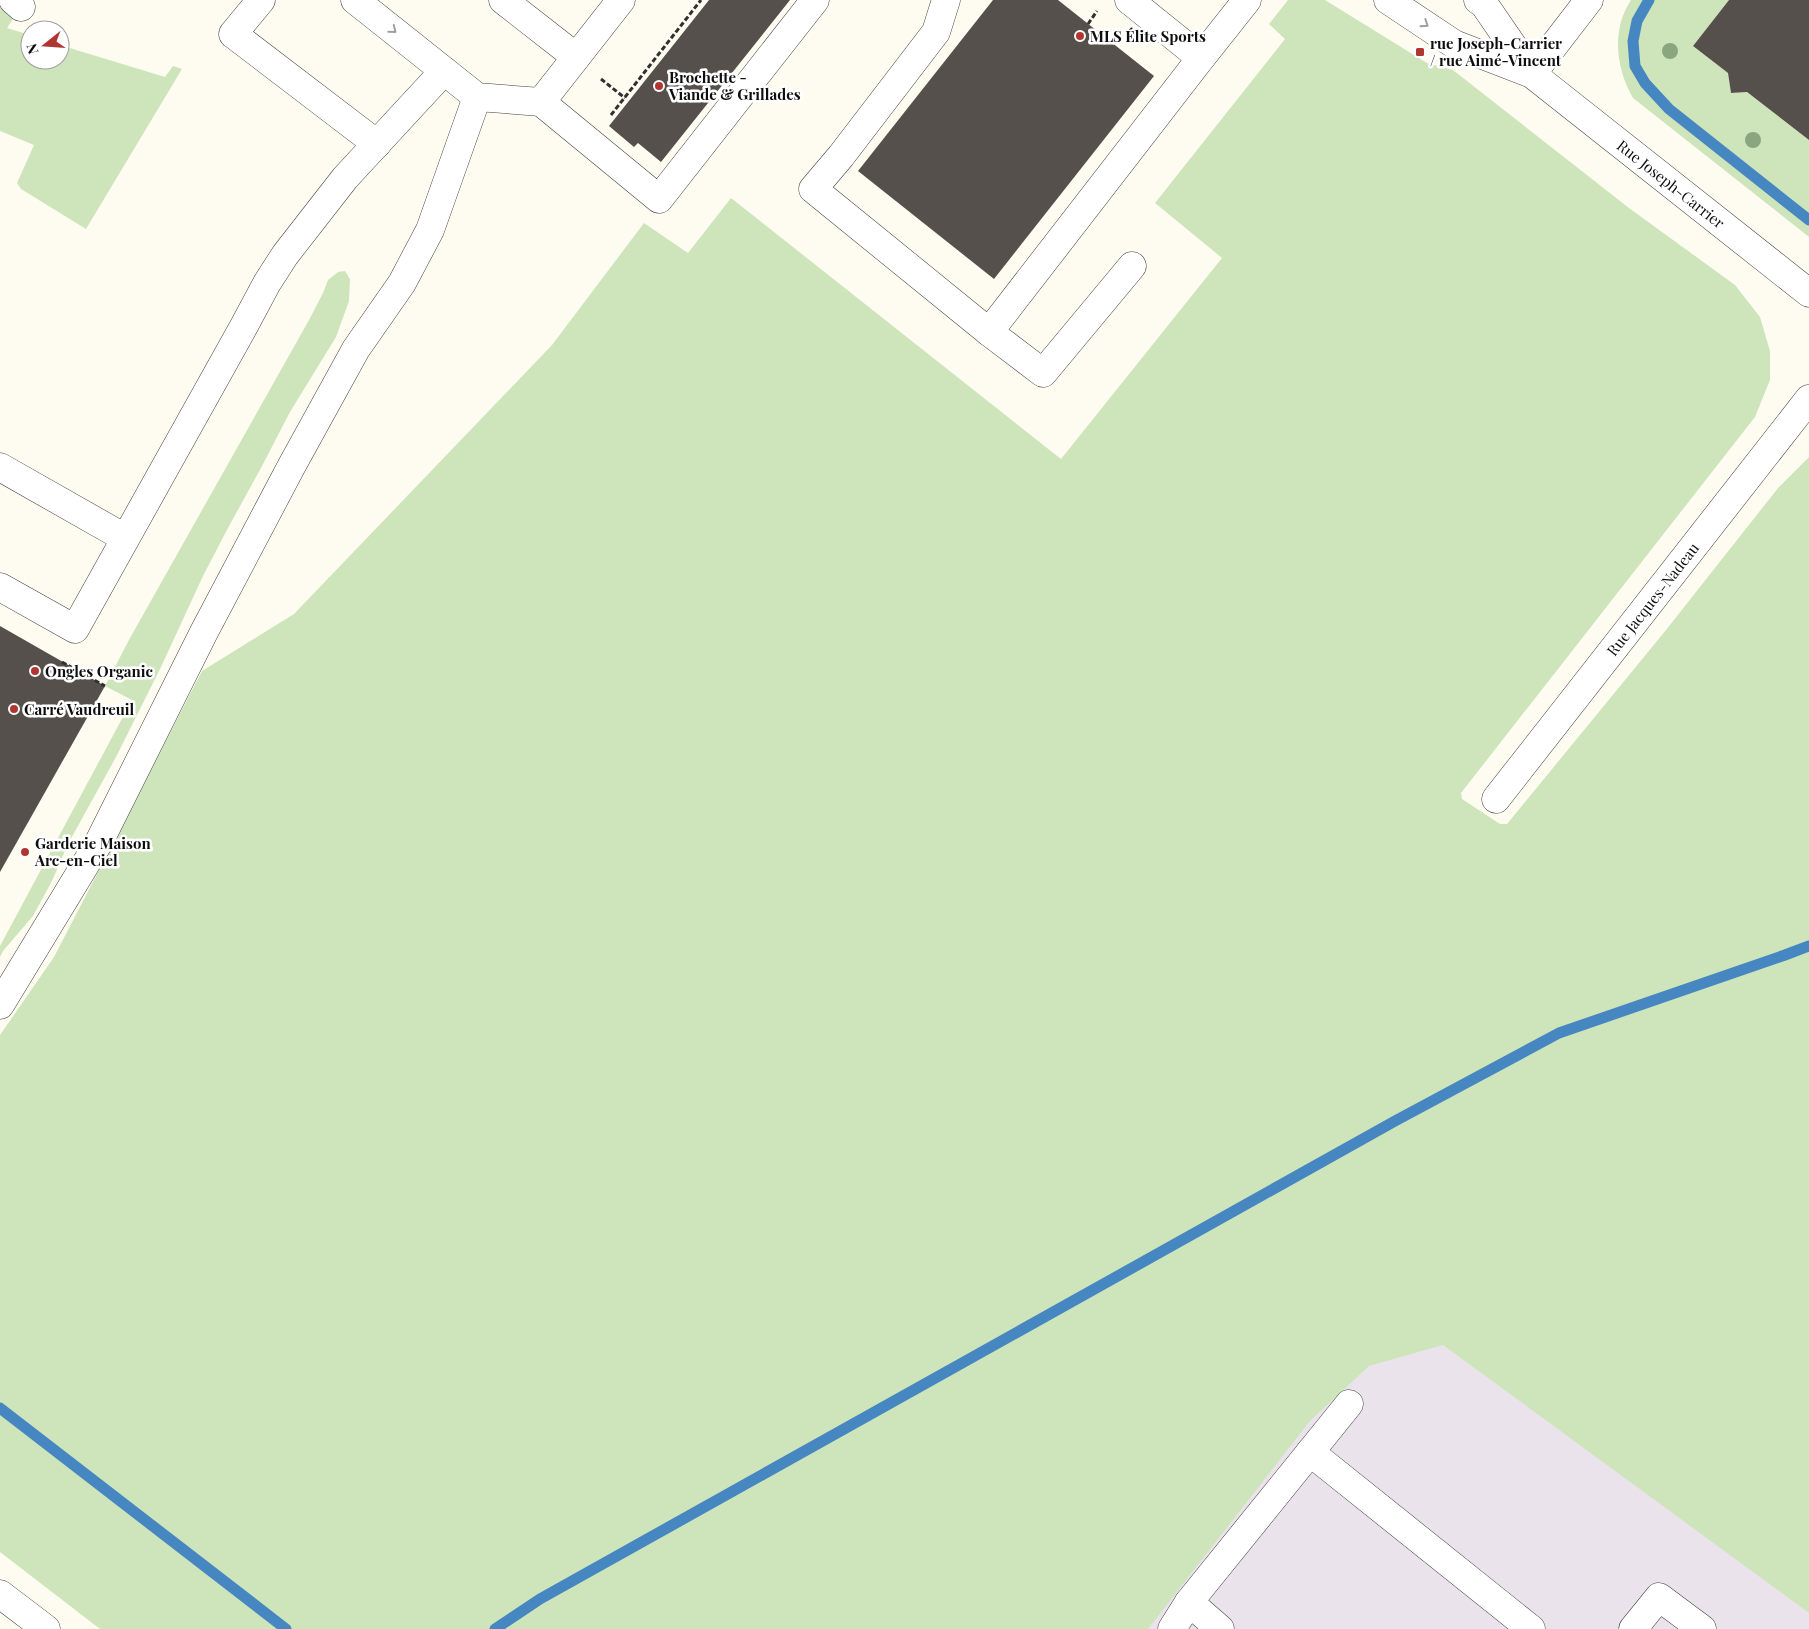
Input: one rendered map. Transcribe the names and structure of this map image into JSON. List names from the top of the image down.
{
  "streets": {
    "street": ["Rue Joseph-Carrier", "Rue Jacques-Nadeau"]
  },
  "places": {
    "other": [
      "MLS Élite Sports",
      "Brochette - Viande & Grillades",
      "Ongles Organic",
      "Carré Vaudreuil",
      "Garderie Maison Arc-en-Ciel"
    ],
    "transit": ["rue Joseph-Carrier / rue Aimé-Vincent"]
  },
  "north": "left"
}
